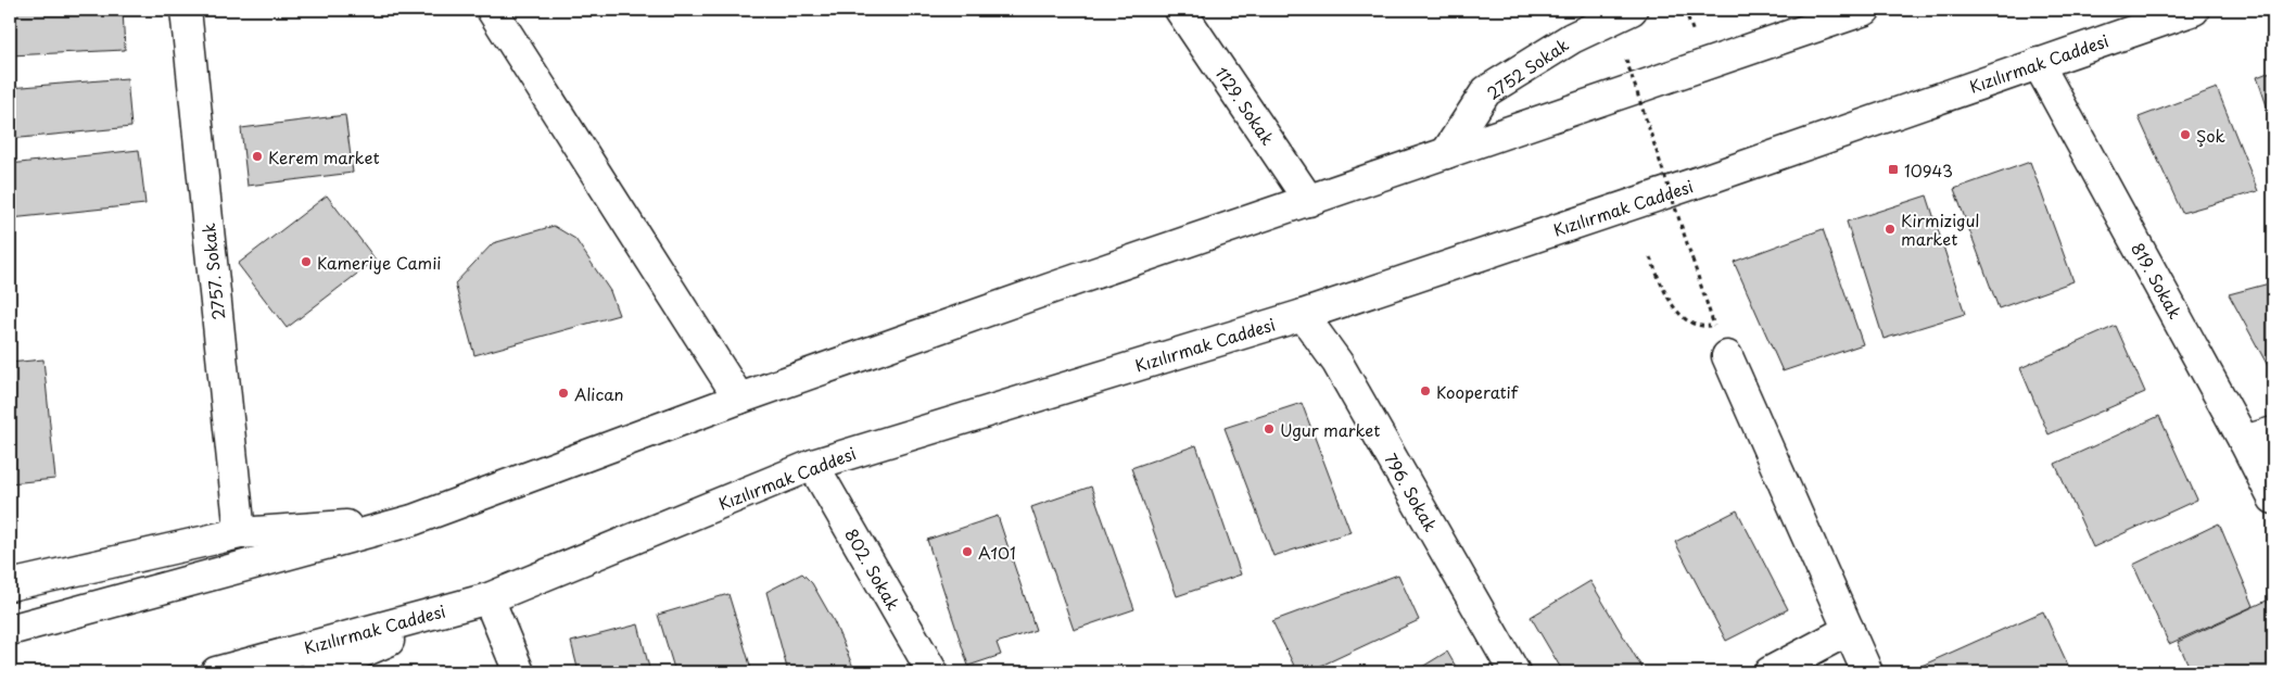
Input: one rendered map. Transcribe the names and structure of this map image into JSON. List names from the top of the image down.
{
  "streets": {
    "main road": [
      "Kızılırmak Caddesi",
      "2752 Sokak",
      "1129. Sokak",
      "2757. Sokak",
      "819. Sokak",
      "796. Sokak",
      "802. Sokak"
    ]
  },
  "crossings": [
    ["Kızılırmak Caddesi", "819. Sokak"],
    ["Kızılırmak Caddesi", "796. Sokak"],
    ["Kızılırmak Caddesi", "802. Sokak"]
  ],
  "places": {
    "other": [
      "Şok",
      "Kerem market",
      "Kirmizigul market",
      "Kameriye Camii",
      "Kooperatif",
      "Alican",
      "Ugur market",
      "A101"
    ],
    "transit": ["10943"]
  }
}
